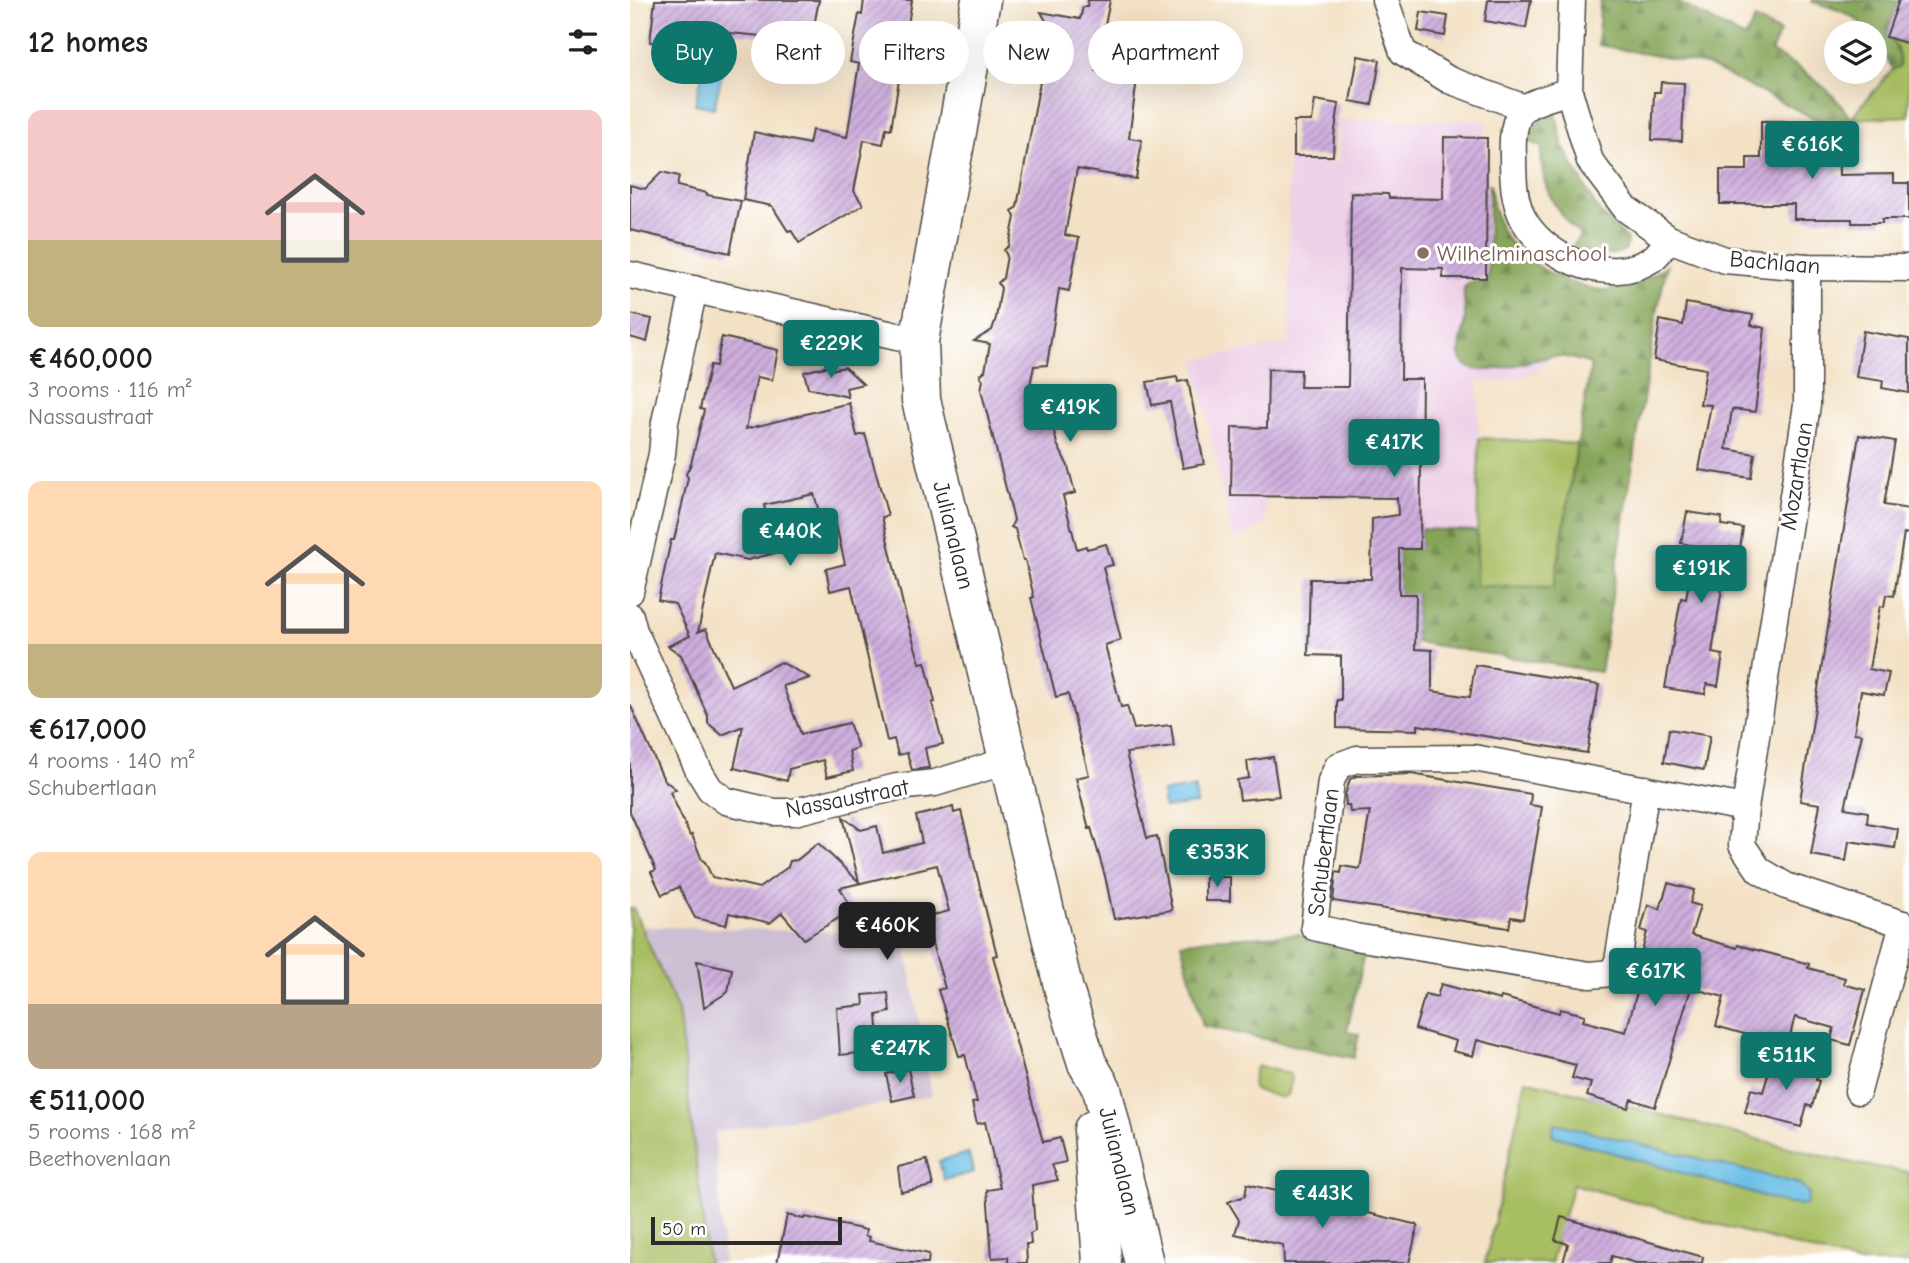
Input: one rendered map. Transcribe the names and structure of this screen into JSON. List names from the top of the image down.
{
  "streets": {
    "main road": ["Julianalaan"],
    "street": [
      "Bachlaan",
      "Mozartlaan",
      "Nassaustraat",
      "Schubertlaan"
    ]
  },
  "crossings": [
    ["Bachlaan", "Mozartlaan"],
    ["Mozartlaan", "Schubertlaan"],
    ["Julianalaan", "Nassaustraat"]
  ],
  "places": ["Wilhelminaschool"],
  "scale_bar": "50 m",
  "page": {
    "heading": "12 homes",
    "chip": [
      "Buy",
      "Rent",
      "Filters",
      "New",
      "Apartment"
    ],
    "list": [
      {
        "name": "€460,000",
        "note": "3 rooms · 116 m² · Nassaustraat"
      },
      {
        "name": "€617,000",
        "note": "4 rooms · 140 m² · Schubertlaan"
      },
      {
        "name": "€511,000",
        "note": "5 rooms · 168 m² · Beethovenlaan"
      }
    ],
    "price": [
      "€616K",
      "€229K",
      "€419K",
      "€417K",
      "€440K",
      "€191K",
      "€353K",
      "€460K",
      "€617K",
      "€247K",
      "€511K",
      "€443K"
    ],
    "scale": "50 m"
  }
}
